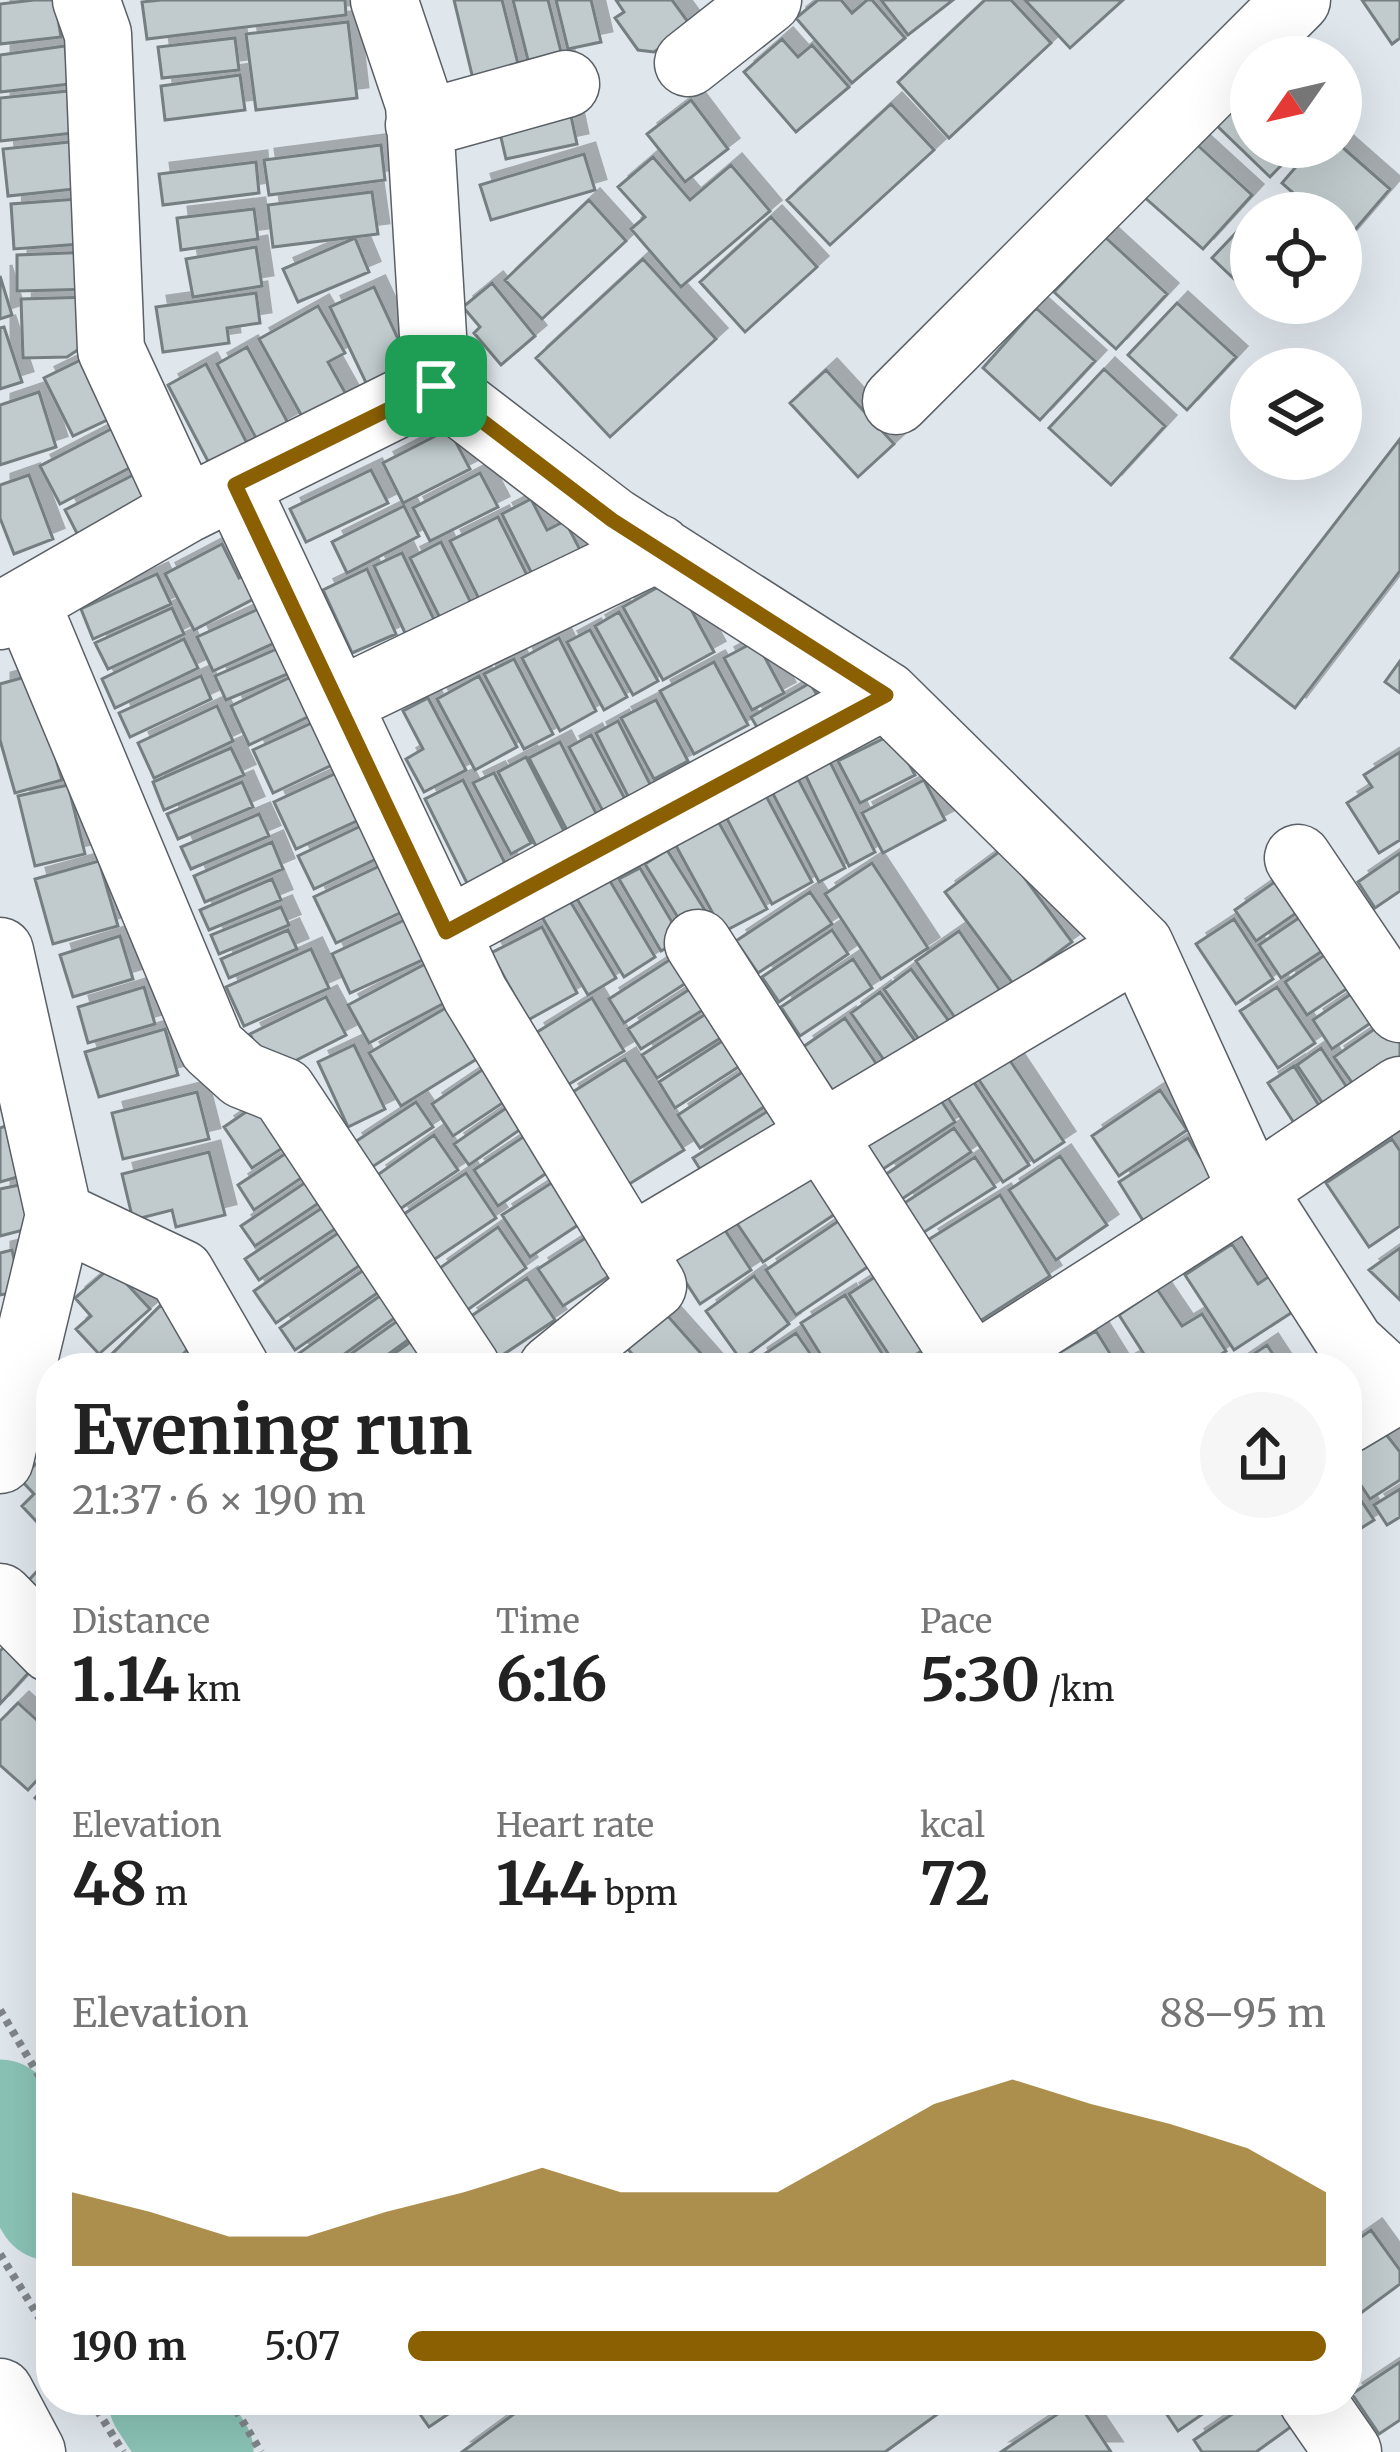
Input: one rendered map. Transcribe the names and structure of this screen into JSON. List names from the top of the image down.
{
  "north": "bottom left",
  "page": {
    "heading": ["Evening run", "21:37 · 6 × 190 m"],
    "stats": [
      ["Distance", "1.14 km"],
      ["Time", "6:16"],
      ["Pace", "5:30 /km"],
      ["Elevation", "48 m"],
      ["Heart rate", "144 bpm"],
      ["kcal", "72"]
    ],
    "chart": ["Elevation", "88–95 m"],
    "list": [
      {
        "name": "190 m",
        "note": "5:07"
      }
    ]
  }
}
